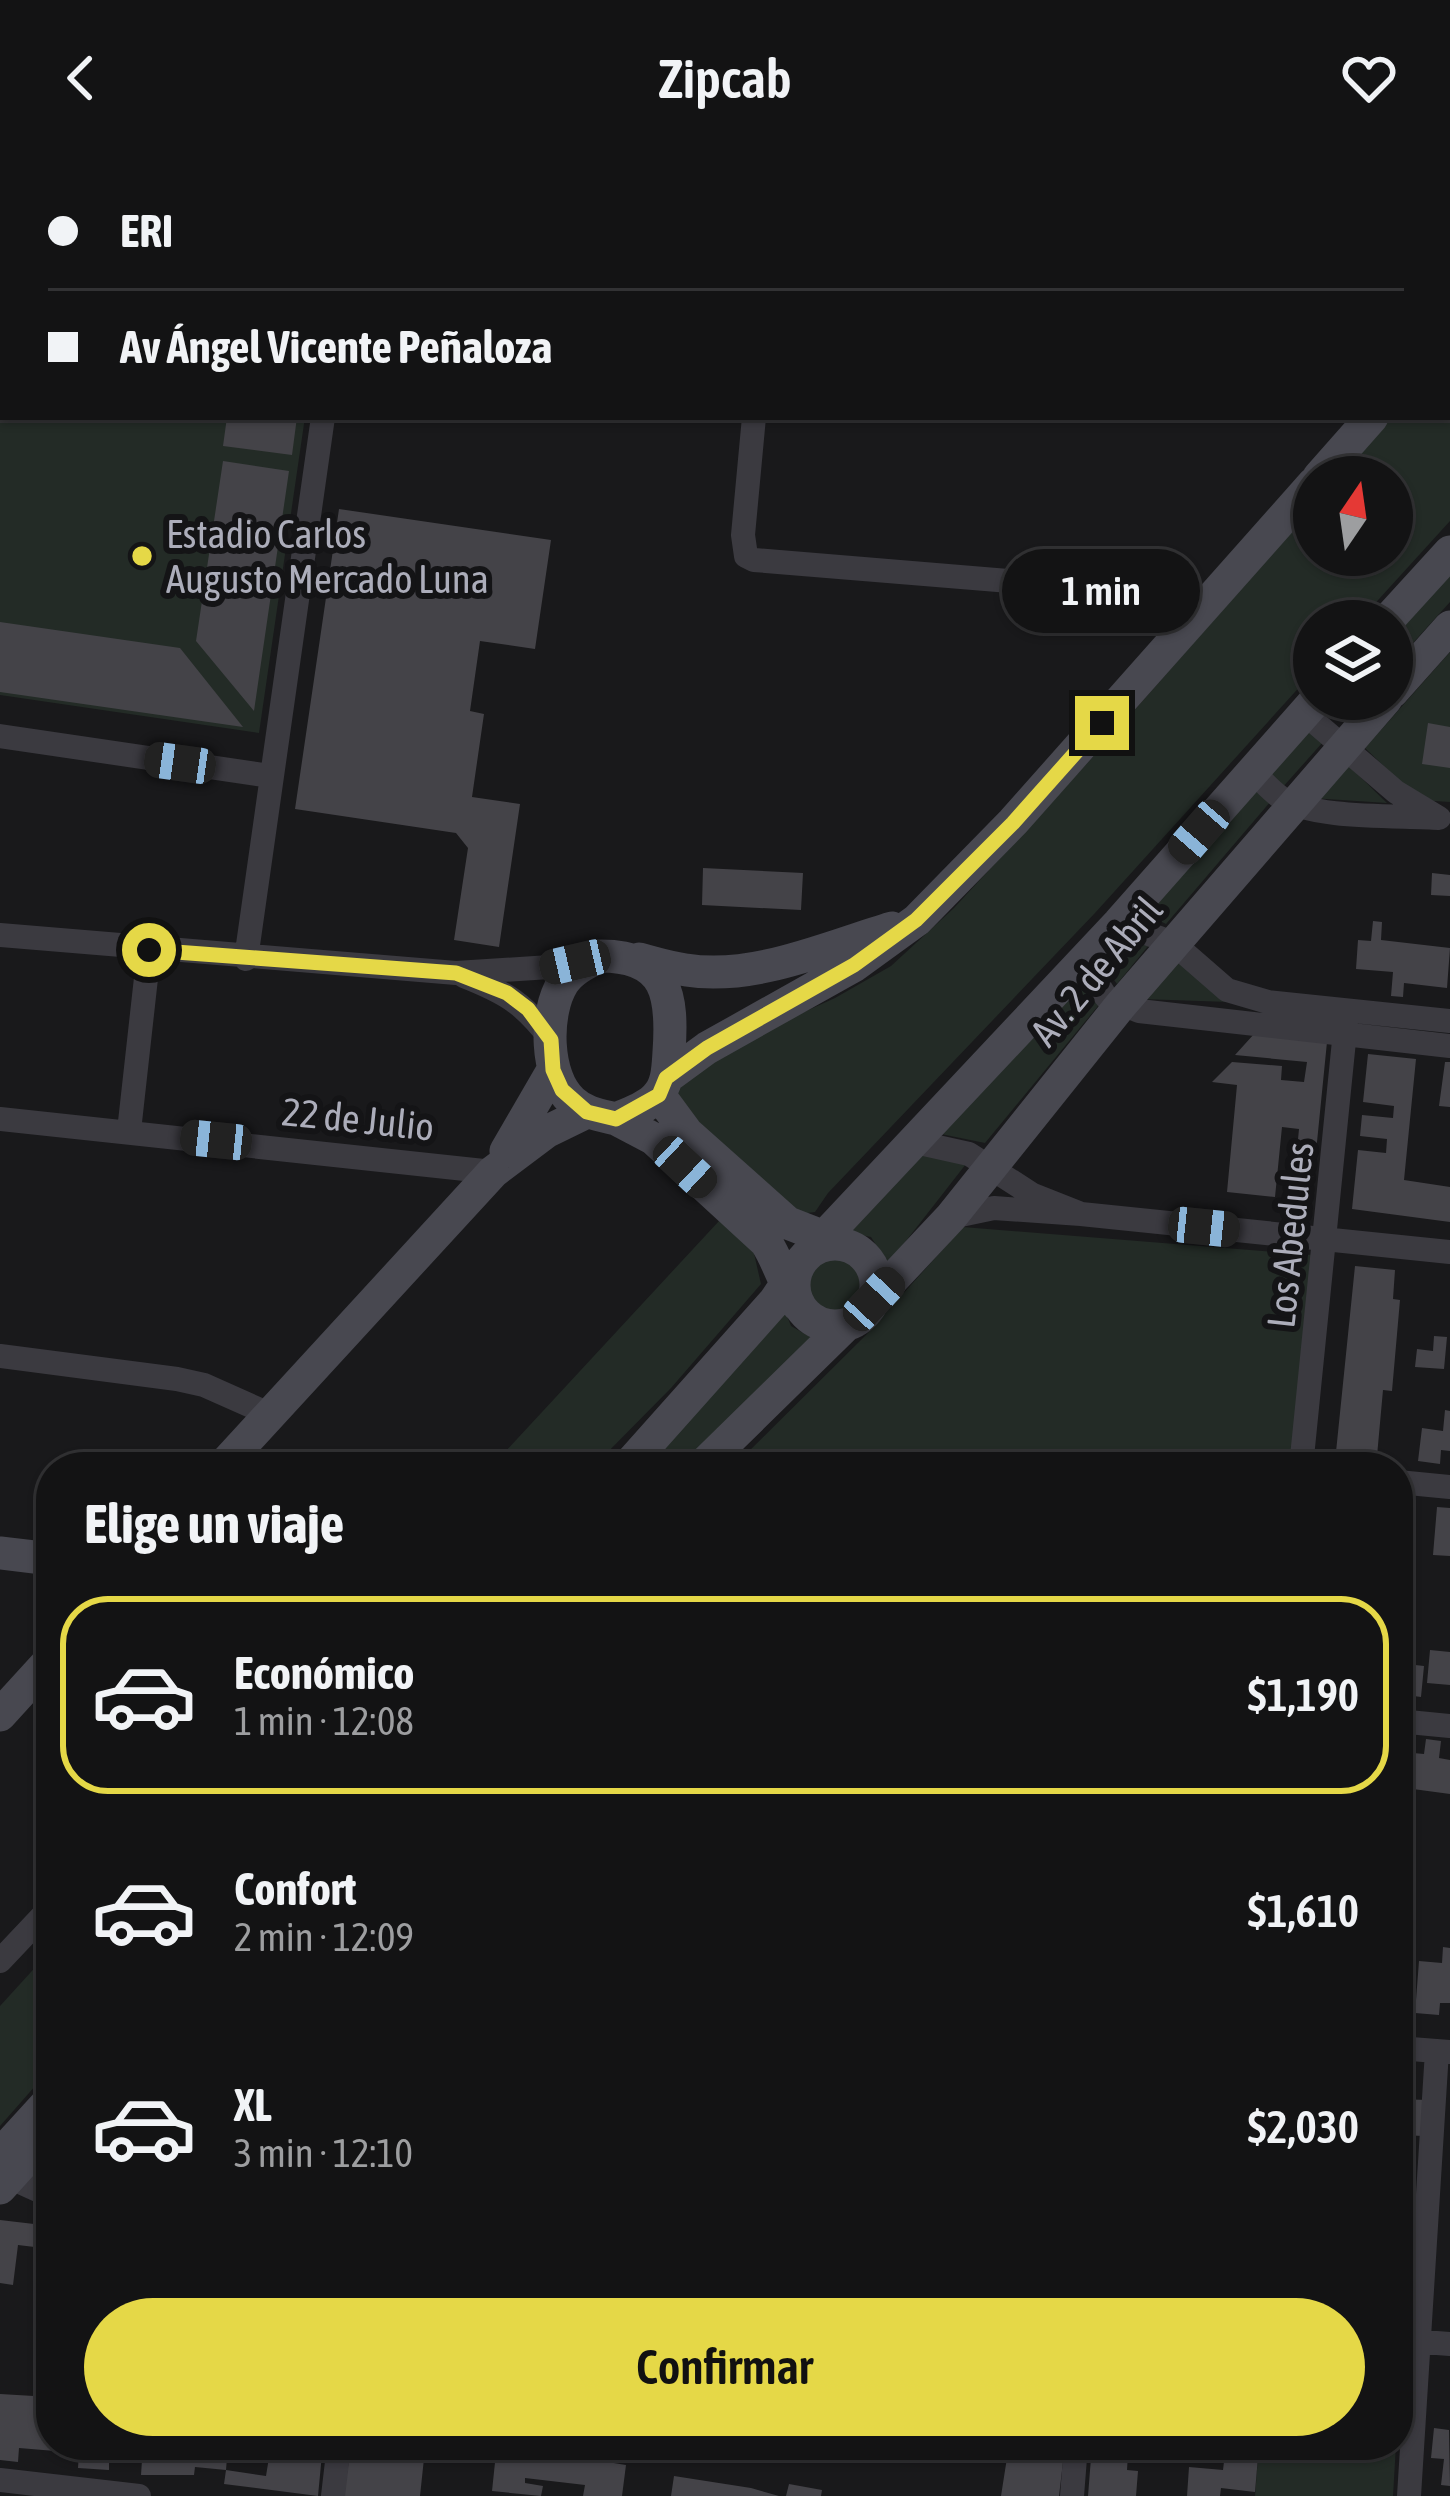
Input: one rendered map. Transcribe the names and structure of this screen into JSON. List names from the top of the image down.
{
  "streets": {
    "street": ["Av. 2 de Abril", "22 de Julio", "Los Abedules"]
  },
  "places": ["Estadio Carlos Augusto Mercado Luna"],
  "north": "top",
  "page": {
    "header": "Zipcab",
    "banner": ["ERI", "Av Ángel Vicente Peñaloza"],
    "bubble": "1 min",
    "heading": "Elige un viaje",
    "list": [
      {
        "name": "Económico",
        "note": "1 min · 12:08",
        "value": "$1,190"
      },
      {
        "name": "Confort",
        "note": "2 min · 12:09",
        "value": "$1,610"
      },
      {
        "name": "XL",
        "note": "3 min · 12:10",
        "value": "$2,030"
      }
    ],
    "buttons": "Confirmar"
  }
}
